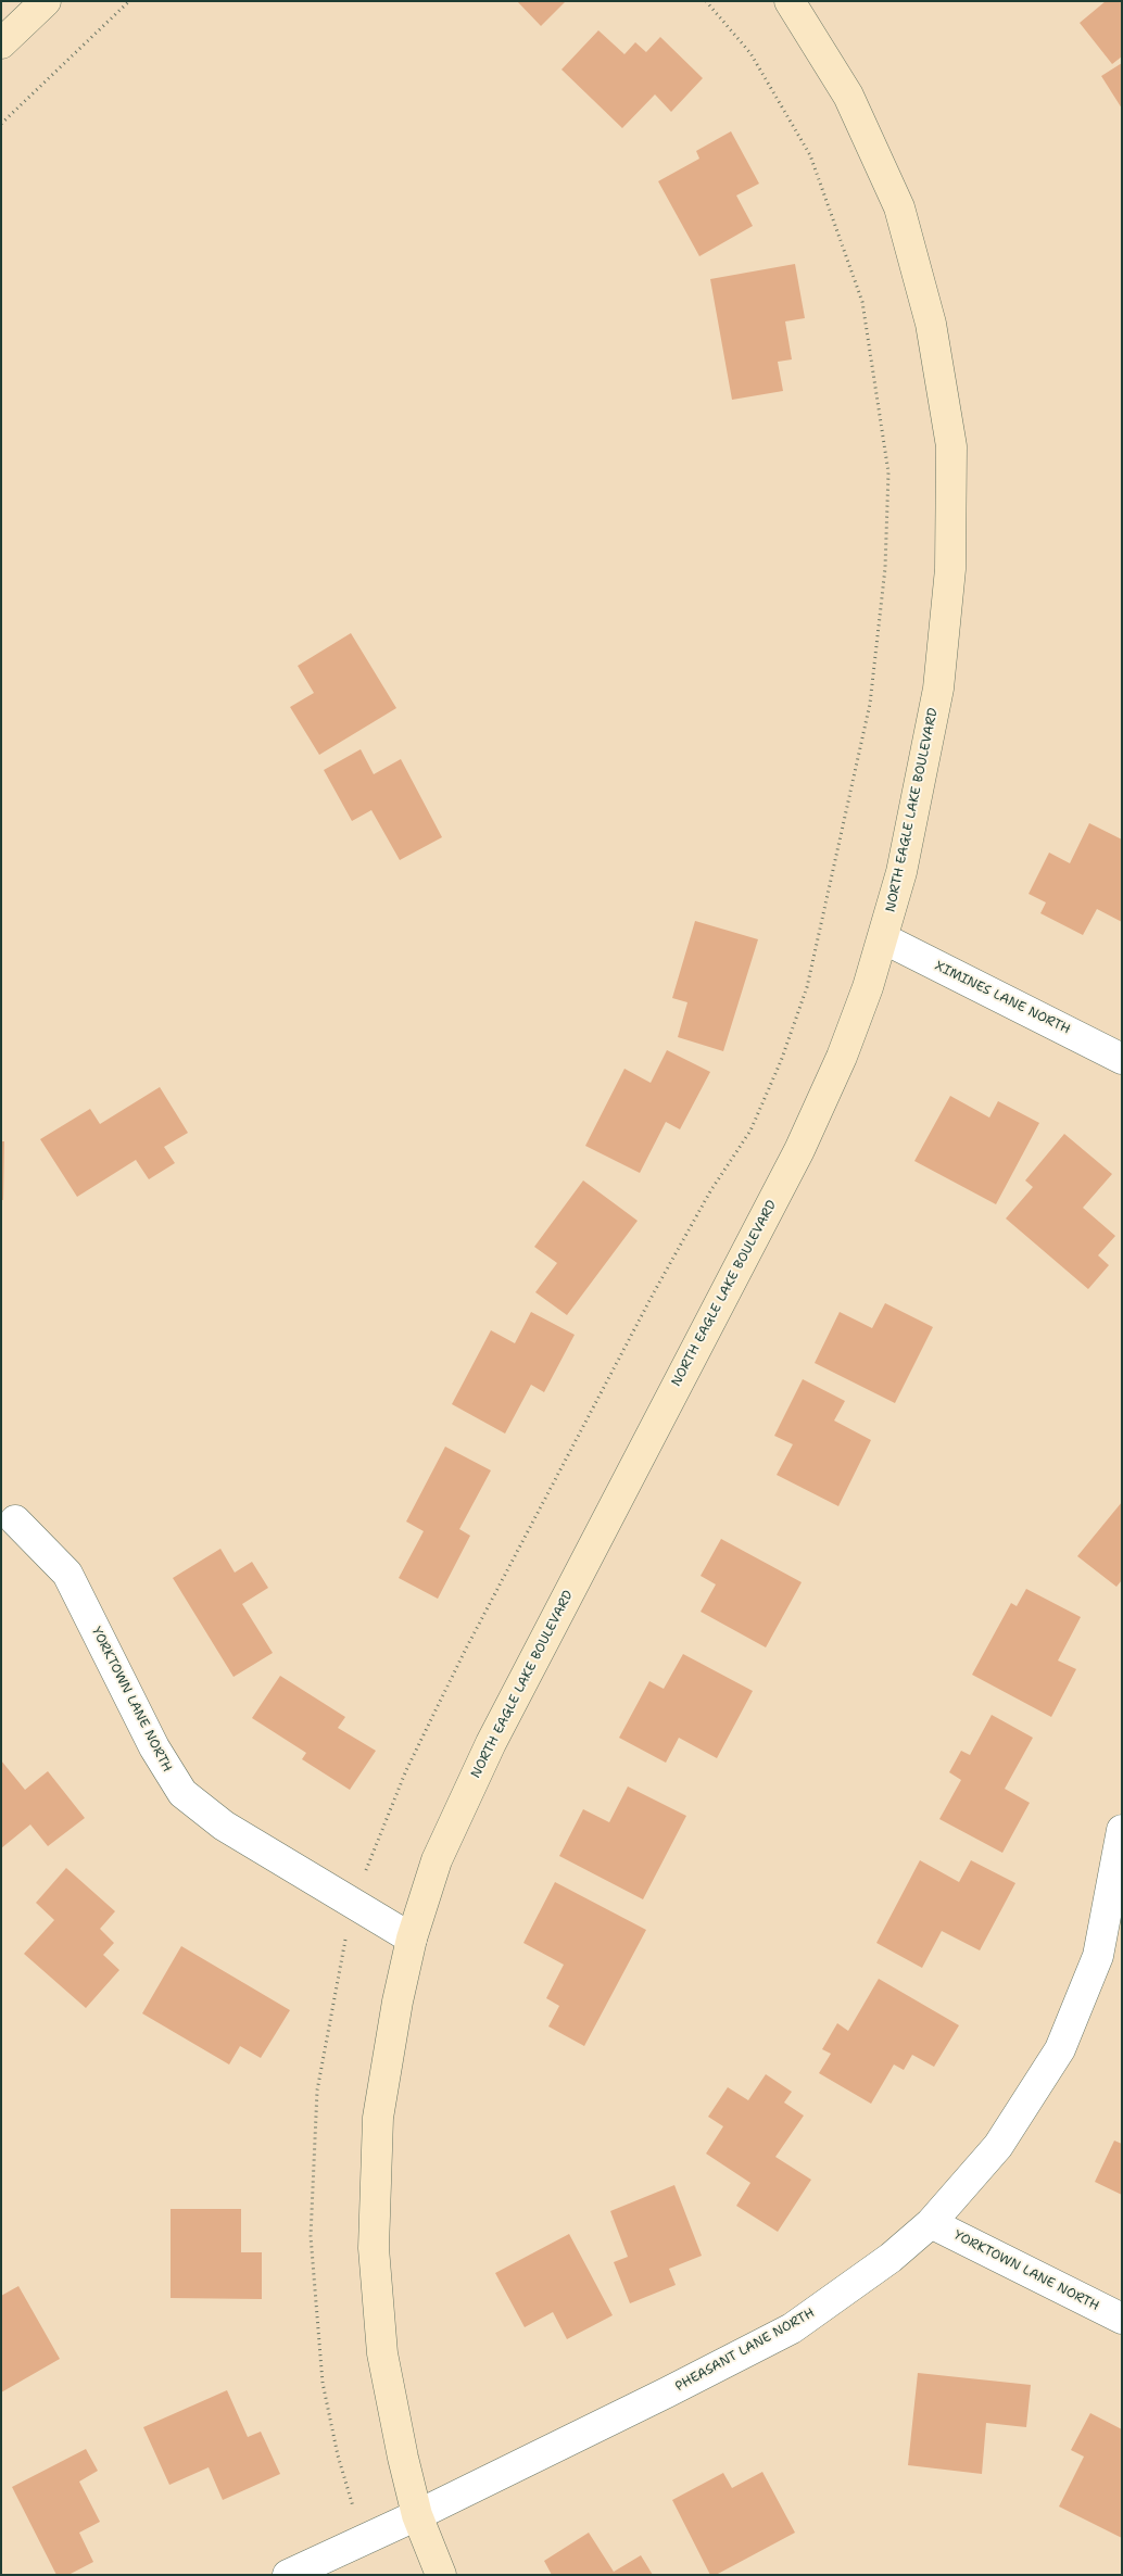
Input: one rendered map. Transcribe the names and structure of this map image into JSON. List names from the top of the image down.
{
  "streets": {
    "street": [
      "NORTH EAGLE LAKE BOULEVARD",
      "XIMINES LANE NORTH",
      "YORKTOWN LANE NORTH",
      "PHEASANT LANE NORTH"
    ]
  },
  "crossings": [
    ["NORTH EAGLE LAKE BOULEVARD", "XIMINES LANE NORTH"],
    ["NORTH EAGLE LAKE BOULEVARD", "YORKTOWN LANE NORTH"],
    ["NORTH EAGLE LAKE BOULEVARD", "PHEASANT LANE NORTH"],
    ["YORKTOWN LANE NORTH", "PHEASANT LANE NORTH"]
  ]
}
